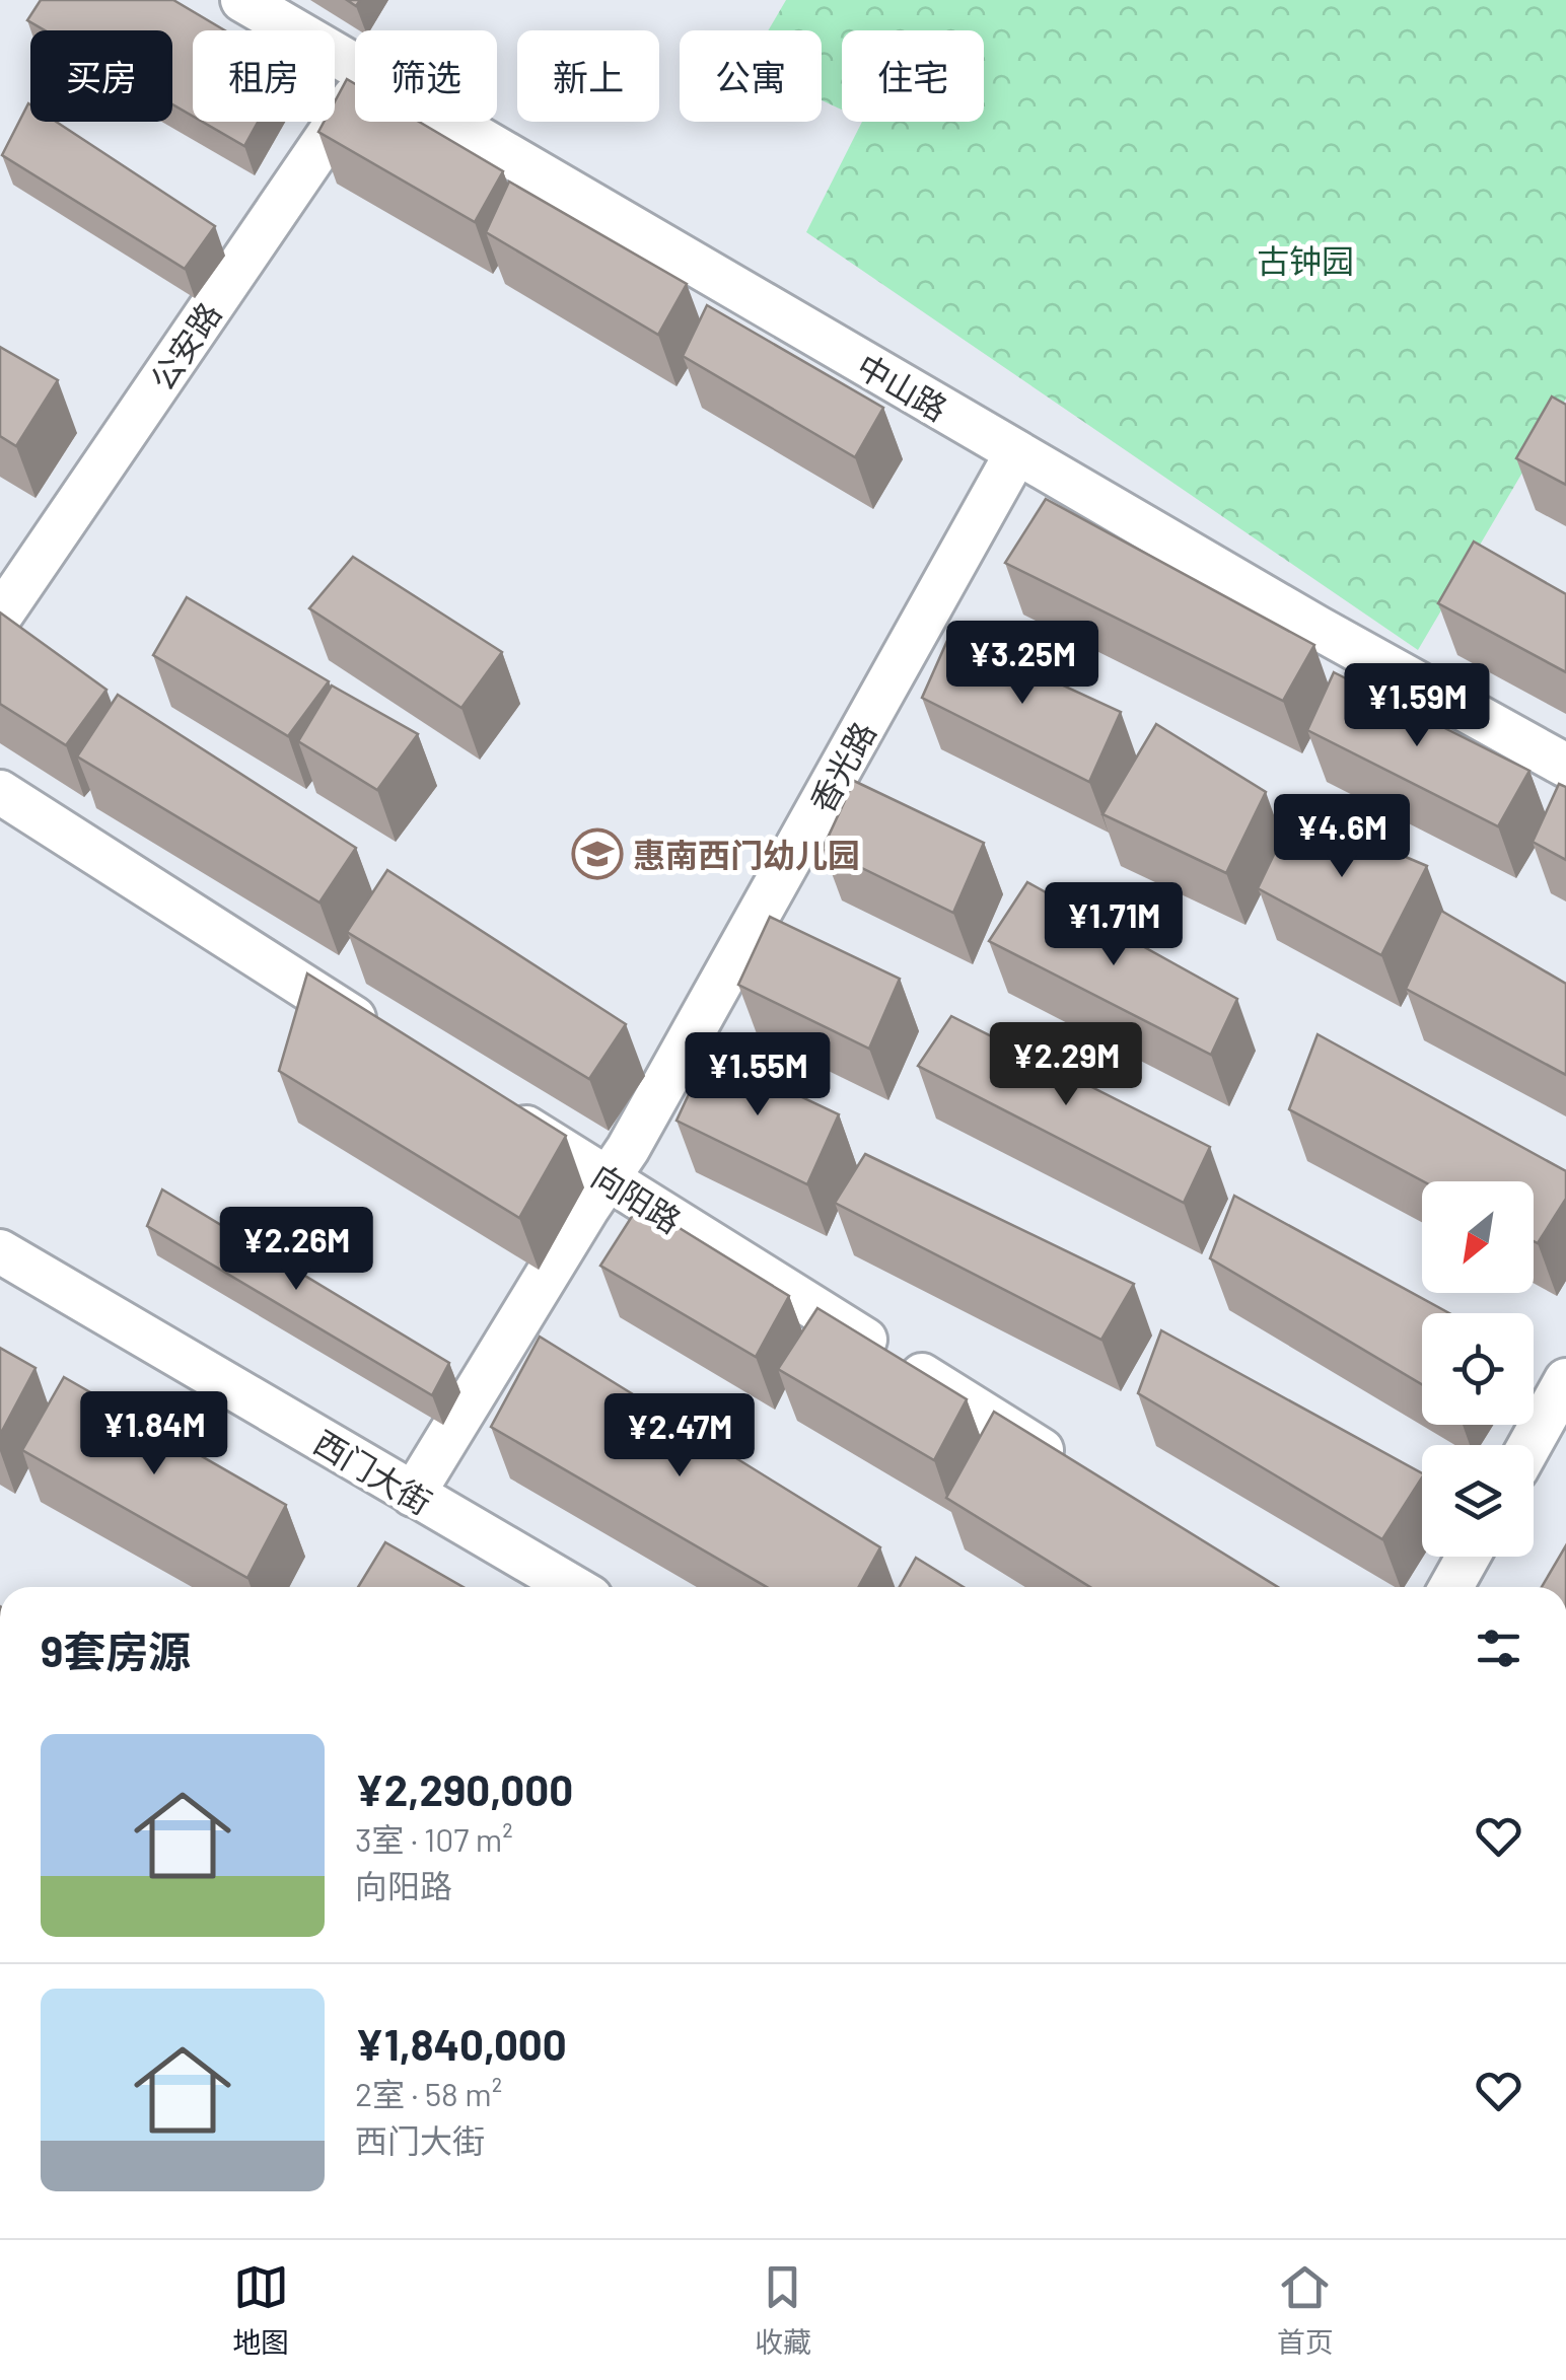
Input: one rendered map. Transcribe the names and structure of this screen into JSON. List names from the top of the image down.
{
  "streets": {
    "street": [
      "公安路",
      "中山路",
      "香光路",
      "向阳路",
      "西门大街"
    ]
  },
  "crossings": [
    ["中山路", "香光路"],
    ["香光路", "向阳路"],
    ["香光路", "西门大街"]
  ],
  "parks": ["古钟园"],
  "places": {
    "school or university": ["惠南西门幼儿园"]
  },
  "north": "bottom left",
  "page": {
    "chip": [
      "买房",
      "租房",
      "筛选",
      "新上",
      "公寓",
      "住宅"
    ],
    "price": [
      "¥3.25M",
      "¥1.59M",
      "¥4.6M",
      "¥1.71M",
      "¥2.29M",
      "¥1.55M",
      "¥2.26M",
      "¥1.84M",
      "¥2.47M"
    ],
    "heading": "9套房源",
    "list": [
      {
        "name": "¥2,290,000",
        "note": "3室 · 107 m² · 向阳路"
      },
      {
        "name": "¥1,840,000",
        "note": "2室 · 58 m² · 西门大街"
      }
    ],
    "tabs": ["地图", "收藏", "首页"]
  }
}
